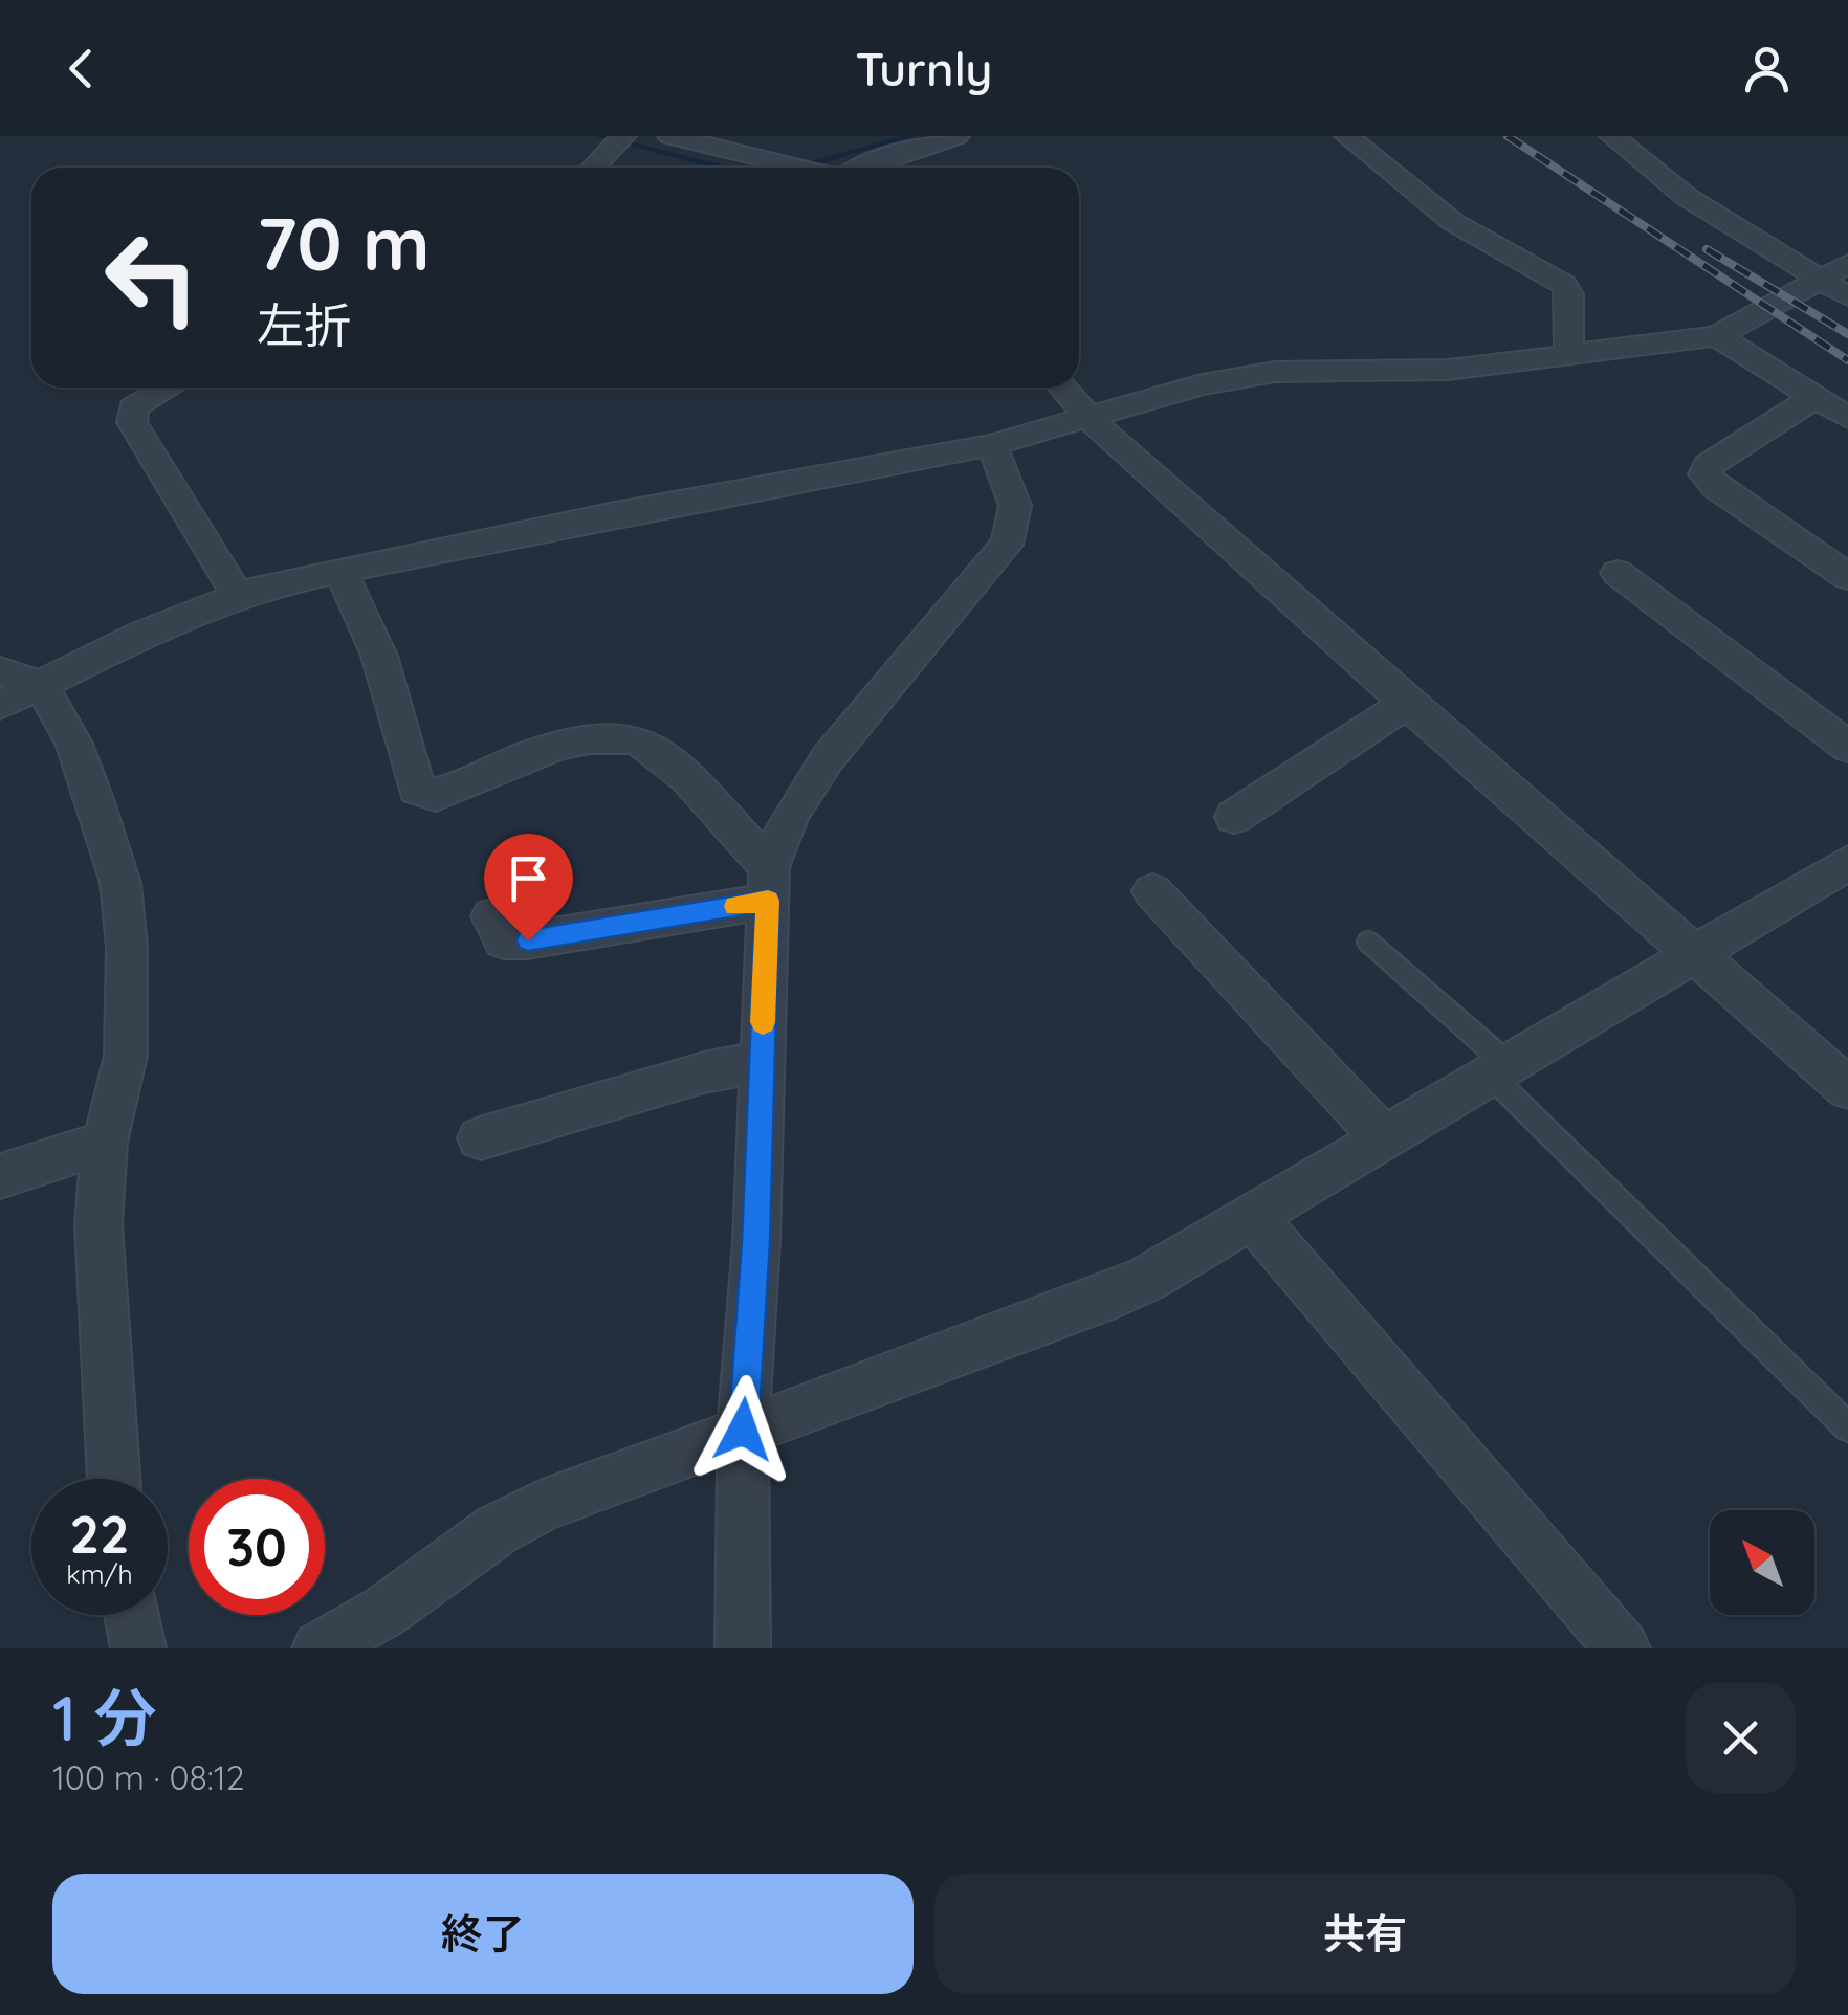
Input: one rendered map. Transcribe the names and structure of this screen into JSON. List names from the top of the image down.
{
  "north": "top left",
  "page": {
    "header": "Turnly",
    "turn": ["70 m", "左折"],
    "speed": "22 km/h",
    "limit": "30",
    "heading": ["1 分", "100 m · 08:12"],
    "buttons": ["終了", "共有"]
  }
}
